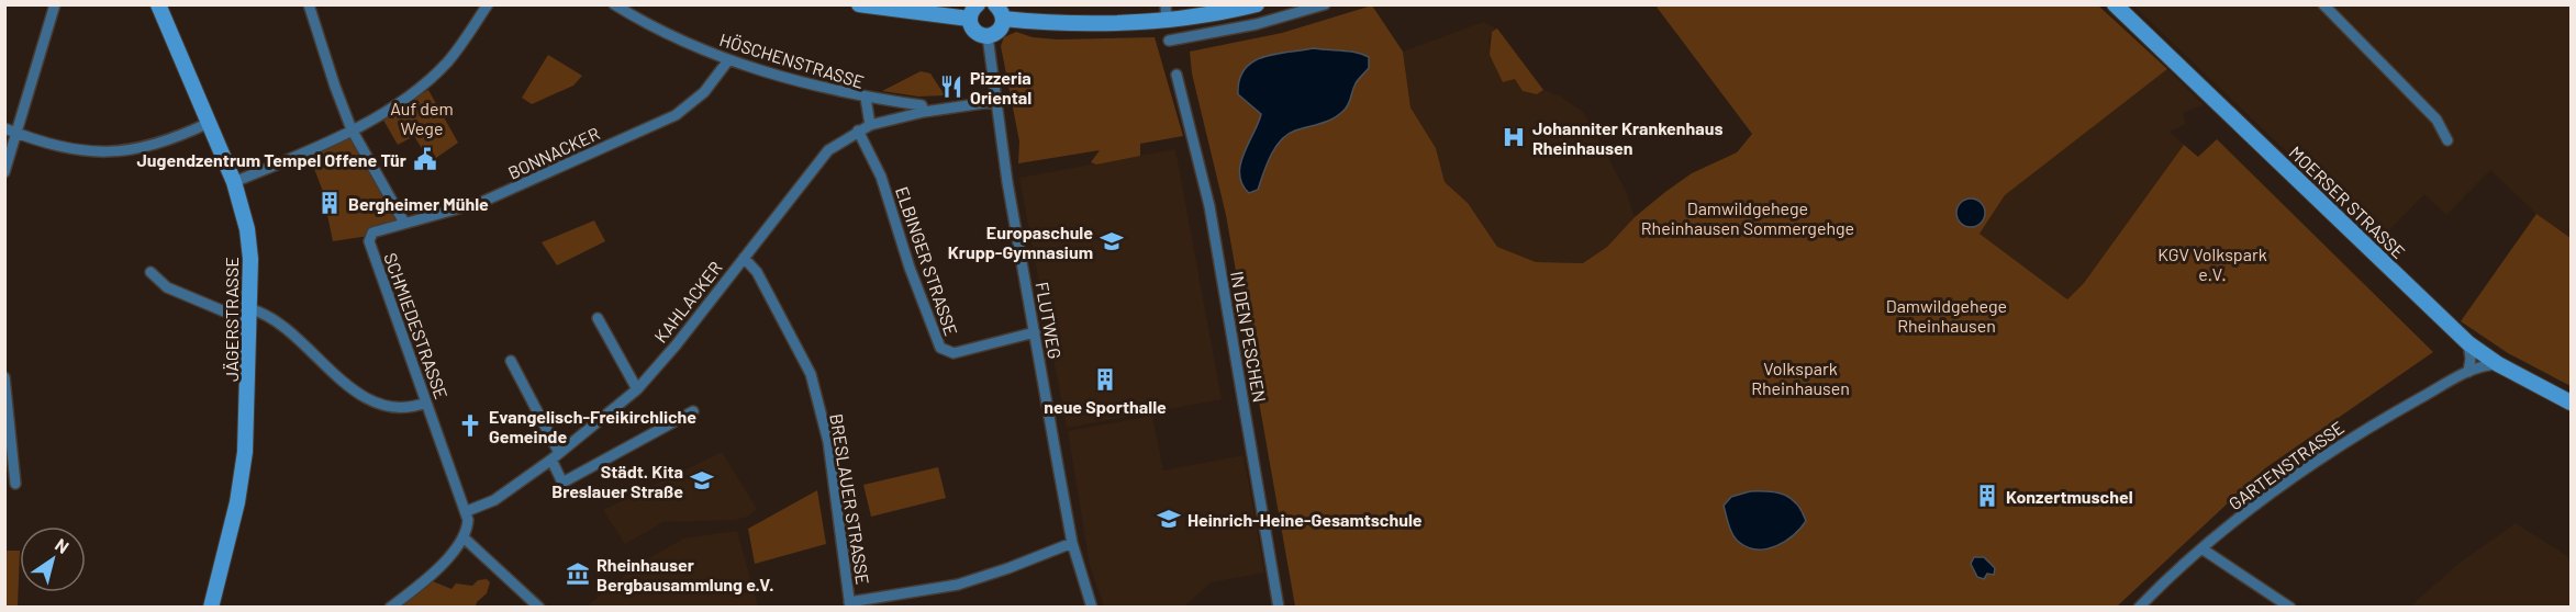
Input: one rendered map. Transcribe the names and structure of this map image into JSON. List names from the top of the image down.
{
  "streets": {
    "street": [
      "HÖSCHENSTRASSE",
      "BONNACKER",
      "MOERSER STRASSE",
      "ELBINGER STRASSE",
      "KAHLACKER",
      "JÄGERSTRASSE",
      "FLUTWEG",
      "SCHMIEDESTRASSE",
      "IN DEN PESCHEN",
      "GARTENSTRASSE",
      "BRESLAUER STRASSE"
    ]
  },
  "crossings": [
    ["HÖSCHENSTRASSE", "BONNACKER"],
    ["HÖSCHENSTRASSE", "KAHLACKER"],
    ["BONNACKER", "SCHMIEDESTRASSE"],
    ["MOERSER STRASSE", "GARTENSTRASSE"],
    ["ELBINGER STRASSE", "KAHLACKER"],
    ["ELBINGER STRASSE", "FLUTWEG"],
    ["KAHLACKER", "FLUTWEG"],
    ["KAHLACKER", "SCHMIEDESTRASSE"],
    ["KAHLACKER", "BRESLAUER STRASSE"]
  ],
  "parks": [
    "Auf dem Wege",
    "Damwildgehege Rheinhausen Sommergehge",
    "KGV Volkspark e.V.",
    "Damwildgehege Rheinhausen",
    "Volkspark Rheinhausen"
  ],
  "places": {
    "restaurant": ["Pizzeria Oriental"],
    "hospital": ["Johanniter Krankenhaus Rheinhausen"],
    "public building": ["Jugendzentrum Tempel Offene Tür"],
    "building": ["Bergheimer Mühle", "neue Sporthalle", "Konzertmuschel"],
    "school or university": ["Europaschule Krupp-Gymnasium", "Städt. Kita Breslauer Straße", "Heinrich-Heine-Gesamtschule"],
    "church": ["Evangelisch-Freikirchliche Gemeinde"],
    "museum": ["Rheinhauser Bergbausammlung e.V."]
  },
  "north": "top right"
}
